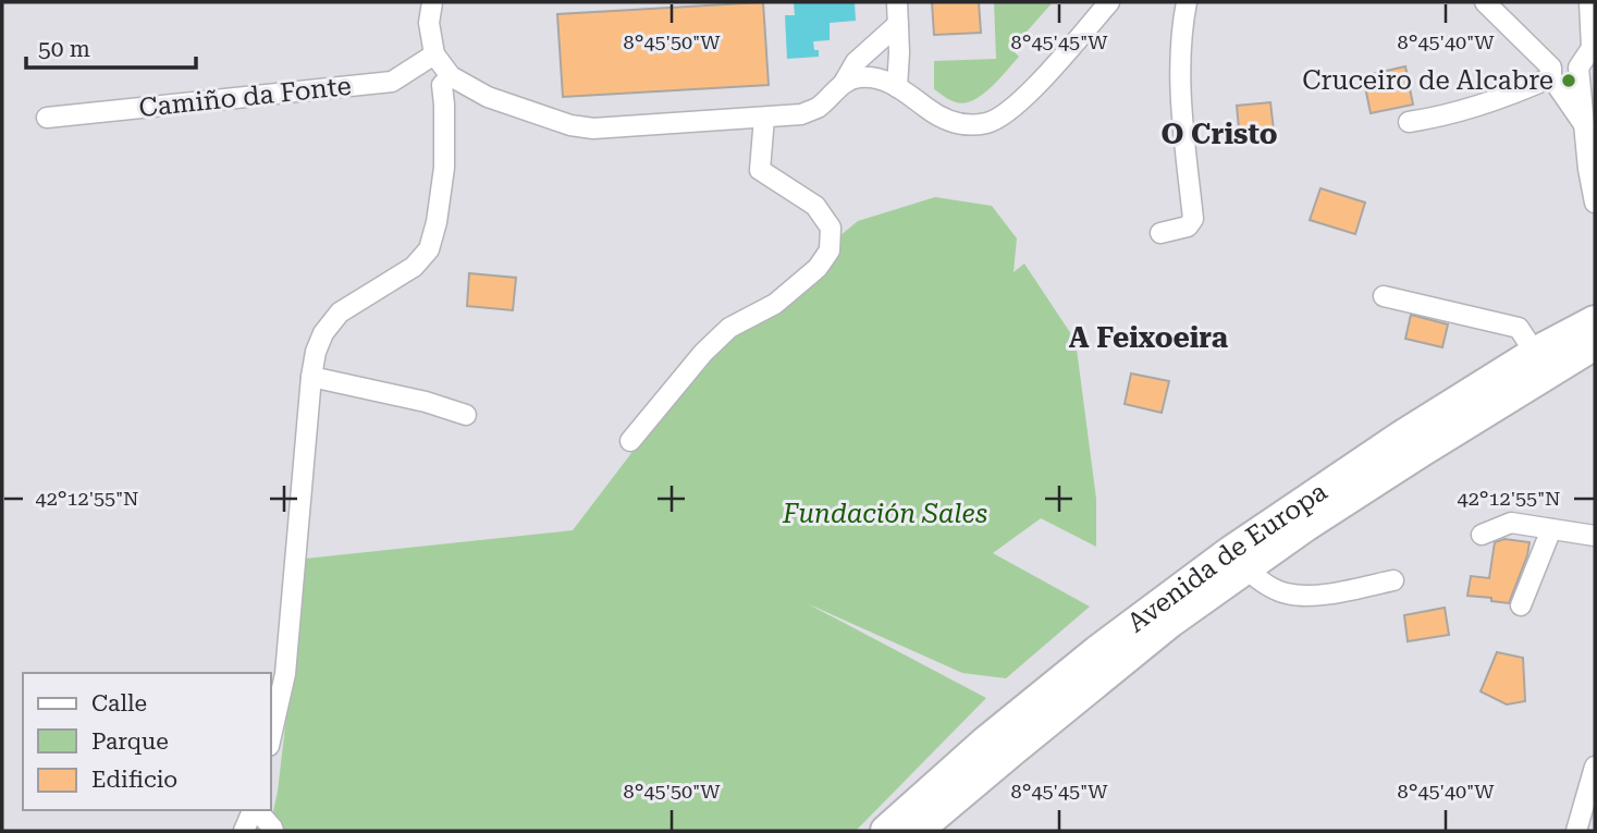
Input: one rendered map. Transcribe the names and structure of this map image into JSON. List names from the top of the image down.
{
  "streets": {
    "main road": ["Avenida de Europa"],
    "street": ["Camiño da Fonte"]
  },
  "districts": ["O Cristo", "A Feixoeira"],
  "parks": ["Fundación Sales"],
  "places": ["Cruceiro de Alcabre"],
  "legend": ["Calle", "Parque", "Edificio"],
  "scale_bar": "50 m",
  "coordinates": [
    "8°45'50\"W",
    "8°45'45\"W",
    "8°45'40\"W",
    "42°12'55\"N"
  ]
}
